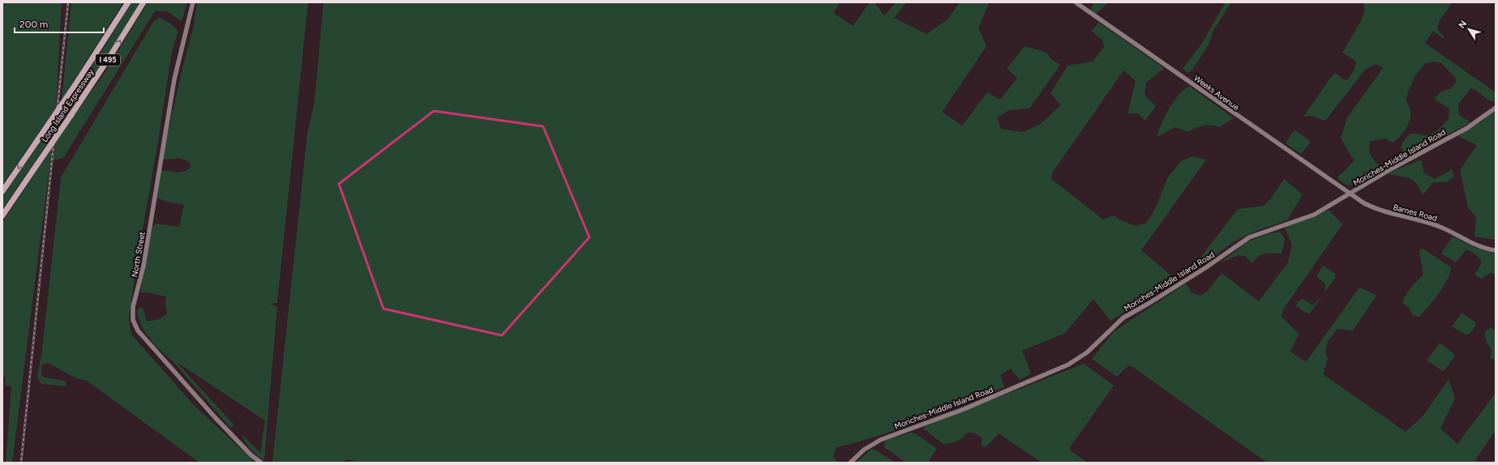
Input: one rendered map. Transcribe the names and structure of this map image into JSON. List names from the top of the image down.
{
  "streets": {
    "highway": ["I 495", "Long Island Expressway"],
    "street": [
      "Weeks Avenue",
      "Moriches-Middle Island Road",
      "Barnes Road",
      "North Street"
    ]
  },
  "crossings": [
    ["Weeks Avenue", "Moriches-Middle Island Road"],
    ["Weeks Avenue", "Barnes Road"],
    ["Moriches-Middle Island Road", "Barnes Road"]
  ],
  "scale_bar": "200 m",
  "north": "top left"
}
